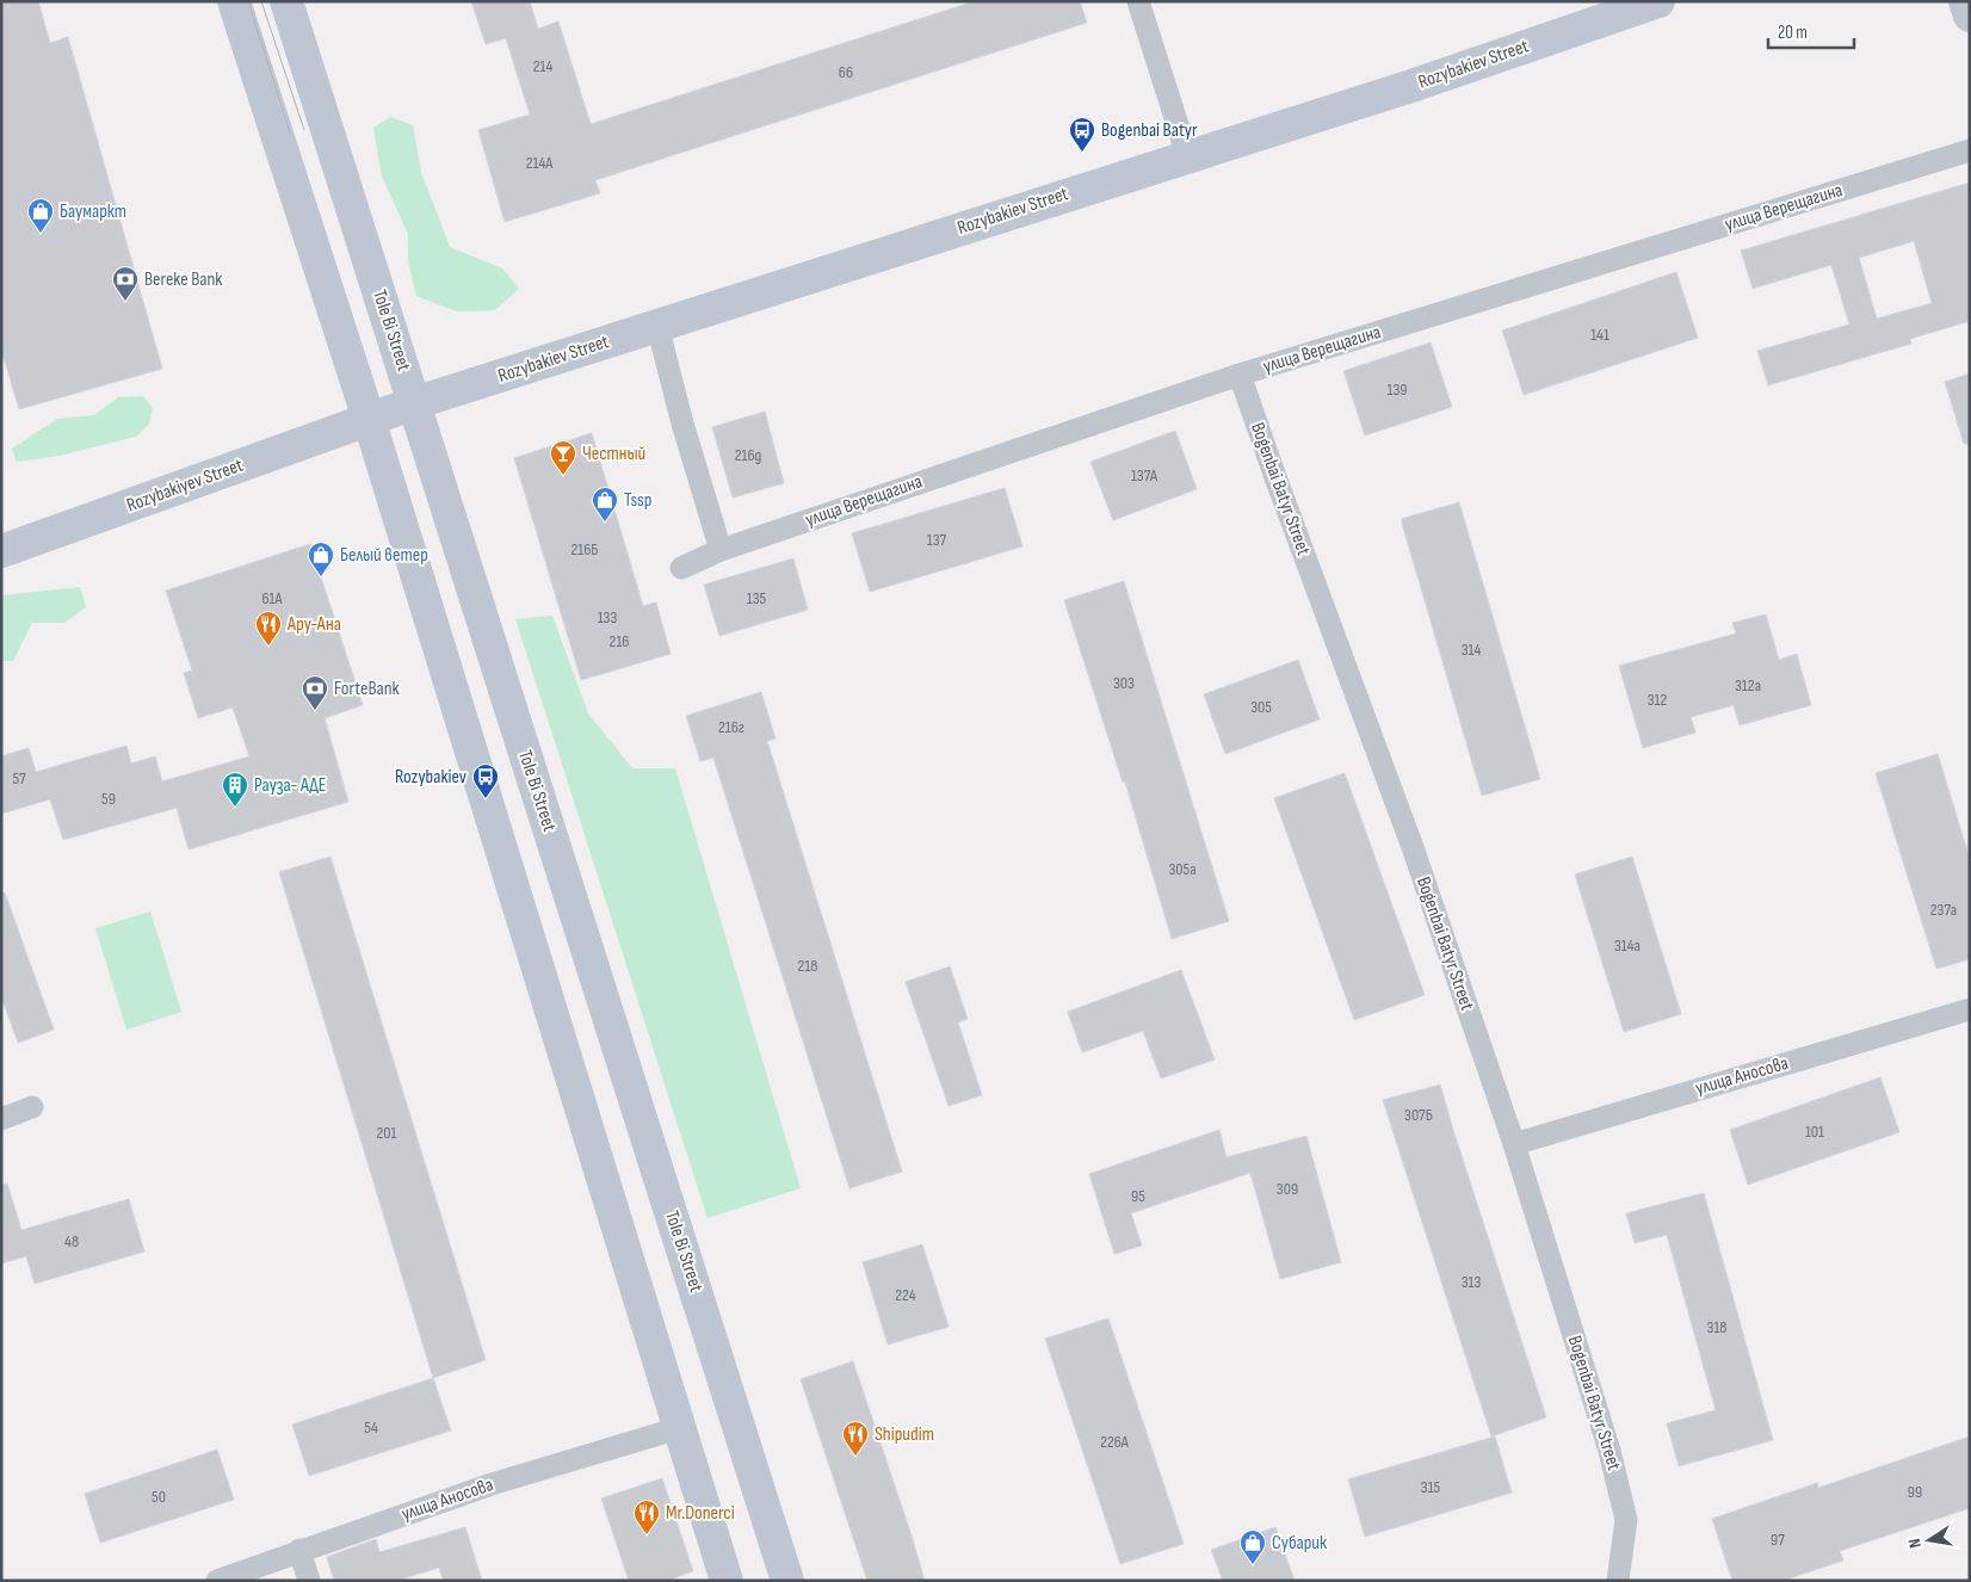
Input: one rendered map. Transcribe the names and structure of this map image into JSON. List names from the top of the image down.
{
  "streets": {
    "main road": ["Rozybakiev Street", "Tole Bi Street", "Rozybakiyev Street"],
    "street": ["улица Верещагина", "Bogenbai Batyr Street", "улица Аносова"]
  },
  "crossings": [
    ["Rozybakiev Street", "Tole Bi Street"],
    ["Rozybakiev Street", "Rozybakiyev Street"],
    ["улица Верещагина", "Bogenbai Batyr Street"],
    ["Bogenbai Batyr Street", "улица Аносова"]
  ],
  "places": {
    "bus stop": ["Bogenbai Batyr", "Rozybakiev"],
    "shop": [
      "Баумаркт",
      "Tssp",
      "Белый ветер",
      "Субарик"
    ],
    "bank": ["Bereke Bank", "ForteBank"],
    "bar": ["Честный"],
    "restaurant": ["Ару-Ана", "Shipudim", "Mr.Donerci"],
    "building": ["Рауза- АДЕ"]
  },
  "house_numbers": [
    "214",
    "66",
    "214А",
    "141",
    "139",
    "216д",
    "137А",
    "137",
    "216Б",
    "61А",
    "135",
    "133",
    "216",
    "314",
    "303",
    "312а",
    "312",
    "305",
    "216г",
    "57",
    "59",
    "305а",
    "237а",
    "314а",
    "218",
    "307Б",
    "101",
    "201",
    "309",
    "95",
    "48",
    "313",
    "224",
    "318",
    "54",
    "226А",
    "315",
    "99",
    "50",
    "97"
  ],
  "scale_bar": "20 m",
  "north": "left"
}
